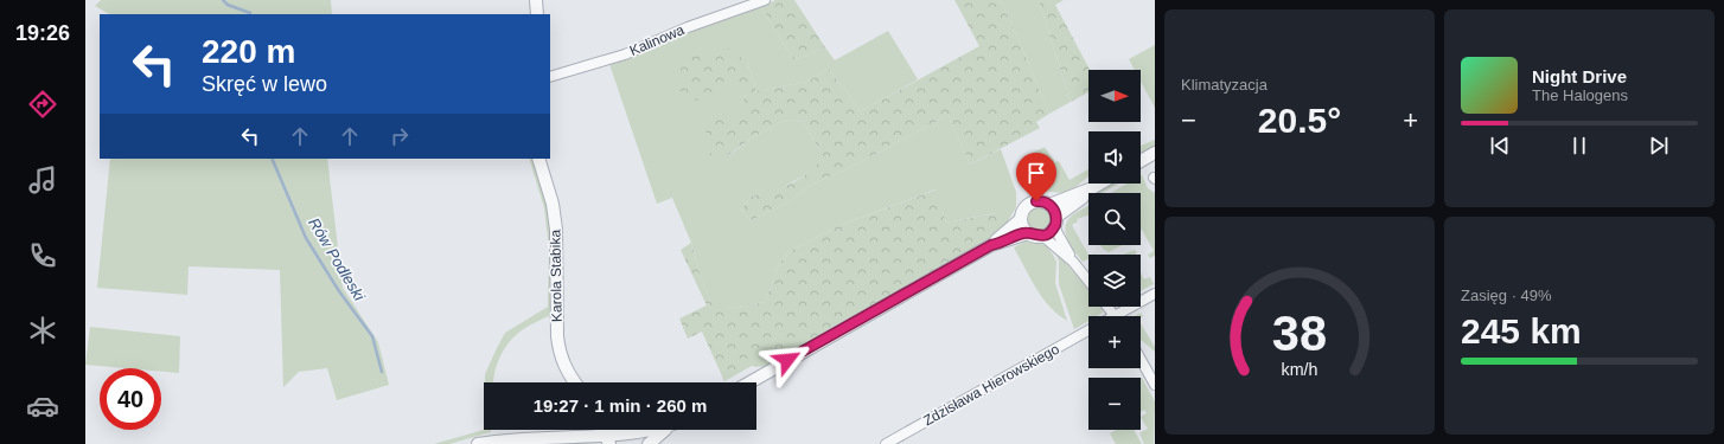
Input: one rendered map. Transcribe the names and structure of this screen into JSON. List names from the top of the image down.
{
  "streets": {
    "street": ["Kalinowa", "Karola Stabika", "Zdzisława Hierowskiego"]
  },
  "water": ["Rów Podleski"],
  "north": "right",
  "page": {
    "tabs": "19:26",
    "tile": [
      "Klimatyzacja",
      ["Zasięg · 49%", "245 km"]
    ],
    "turn": ["220 m", "Skręć w lewo"],
    "song": ["Night Drive", "The Halogens"],
    "map_buttons": ["+", "−"],
    "heat": ["−", "20.5°", "+"],
    "limit": "40",
    "trip": "19:27 · 1 min · 260 m",
    "gauge": ["38", "km/h"]
  }
}
